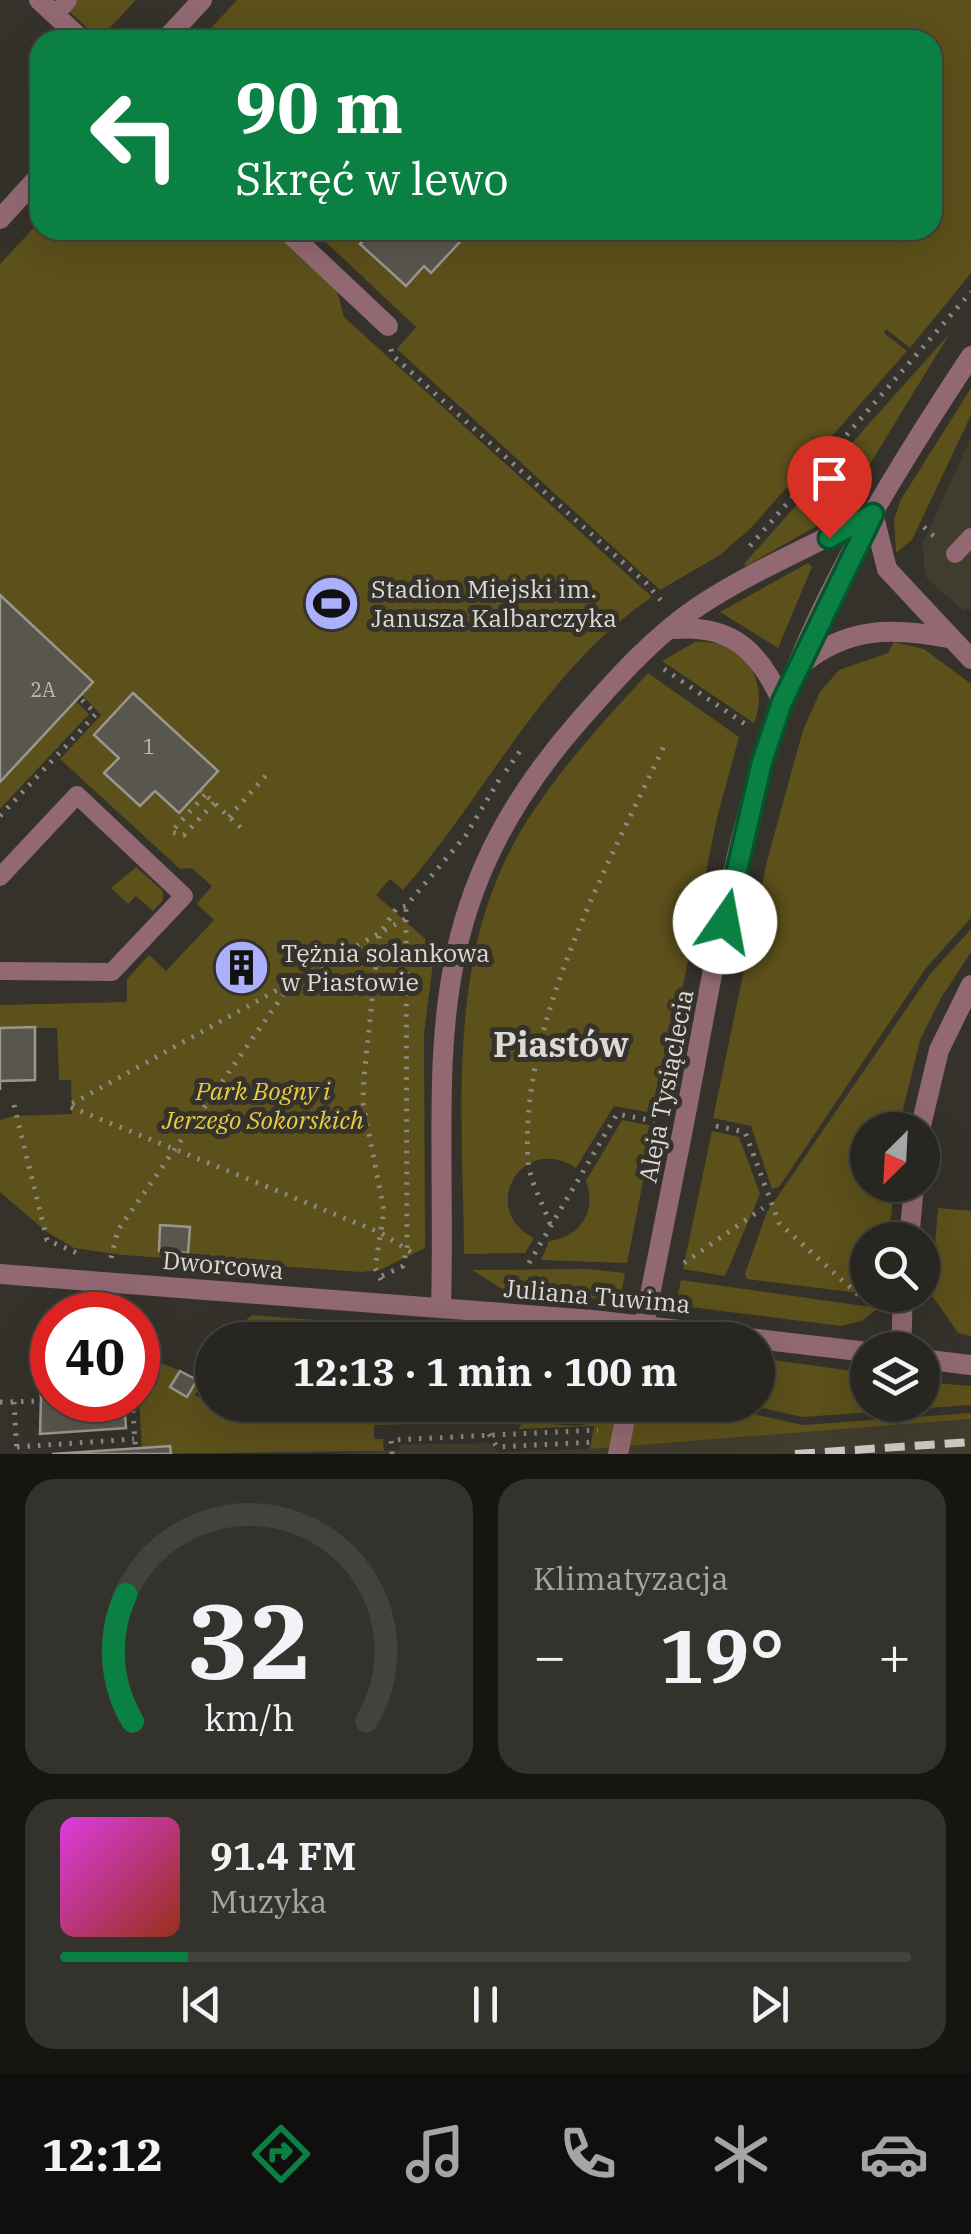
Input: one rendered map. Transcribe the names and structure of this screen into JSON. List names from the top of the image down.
{
  "streets": {
    "street": ["Aleja Tysiąclecia", "Dworcowa", "Juliana Tuwima"]
  },
  "crossings": [
    ["Dworcowa", "Juliana Tuwima"]
  ],
  "districts": ["Piastów"],
  "parks": ["Park Bogny i Jerzego Sokorskich"],
  "places": {
    "sports": ["Stadion Miejski im. Janusza Kalbarczyka"],
    "building": ["Tężnia solankowa w Piastowie"]
  },
  "house_numbers": ["2A", "1"],
  "north": "bottom left",
  "page": {
    "turn": ["90 m", "Skręć w lewo"],
    "limit": "40",
    "trip": "12:13 · 1 min · 100 m",
    "tile": "Klimatyzacja",
    "heat": ["−", "19°", "+"],
    "song": ["91.4 FM", "Muzyka"],
    "tabs": "12:12",
    "gauge": ["32", "km/h"]
  }
}
